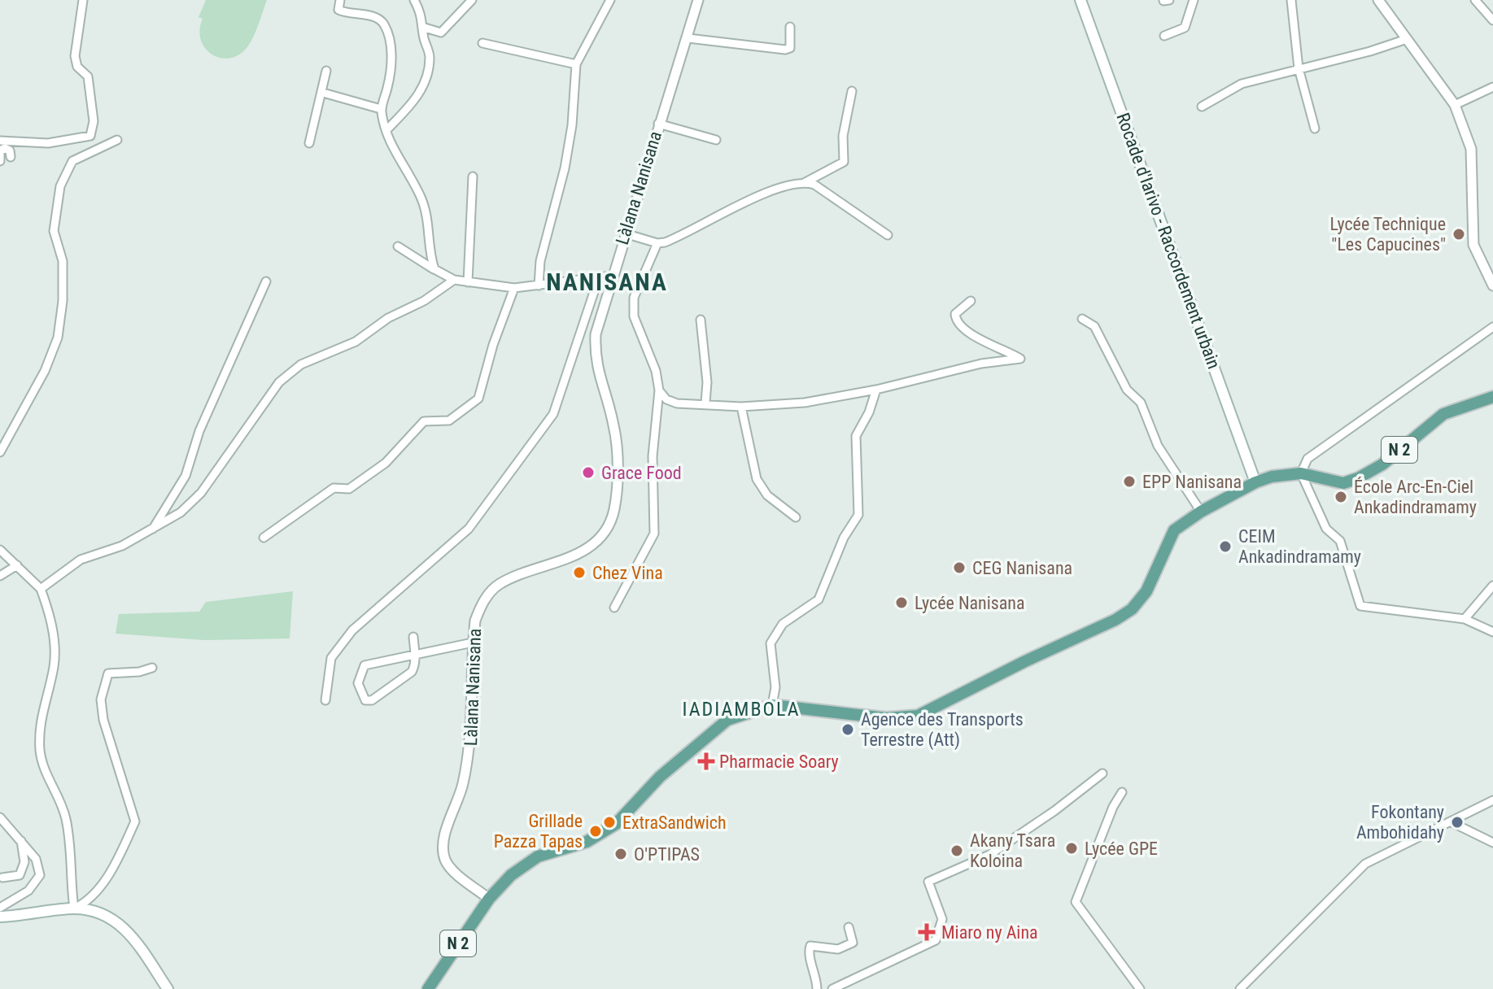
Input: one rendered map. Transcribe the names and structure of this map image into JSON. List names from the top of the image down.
{
  "streets": {
    "main road": ["Rocade d'Iarivo - Raccordement urbain", "N 2"],
    "street": ["Làlana Nanisana"]
  },
  "crossings": [
    ["Làlana Nanisana", "N 2"],
    ["Rocade d'Iarivo - Raccordement urbain", "N 2"]
  ],
  "districts": ["NANISANA", "IADIAMBOLA"],
  "places": {
    "other": [
      "Lycée Technique \"Les Capucines\"",
      "Grace Food",
      "EPP Nanisana",
      "École Arc-En-Ciel Ankadindramamy",
      "CEIM Ankadindramamy",
      "CEG Nanisana",
      "Chez Vina",
      "Lycée Nanisana",
      "Agence des Transports Terrestre (Att)",
      "ExtraSandwich",
      "Fokontany Ambohidahy",
      "Grillade Pazza Tapas",
      "Lycée GPE",
      "Akany Tsara Koloina",
      "O'PTIPAS"
    ],
    "health": ["Pharmacie Soary", "Miaro ny Aina"]
  }
}
